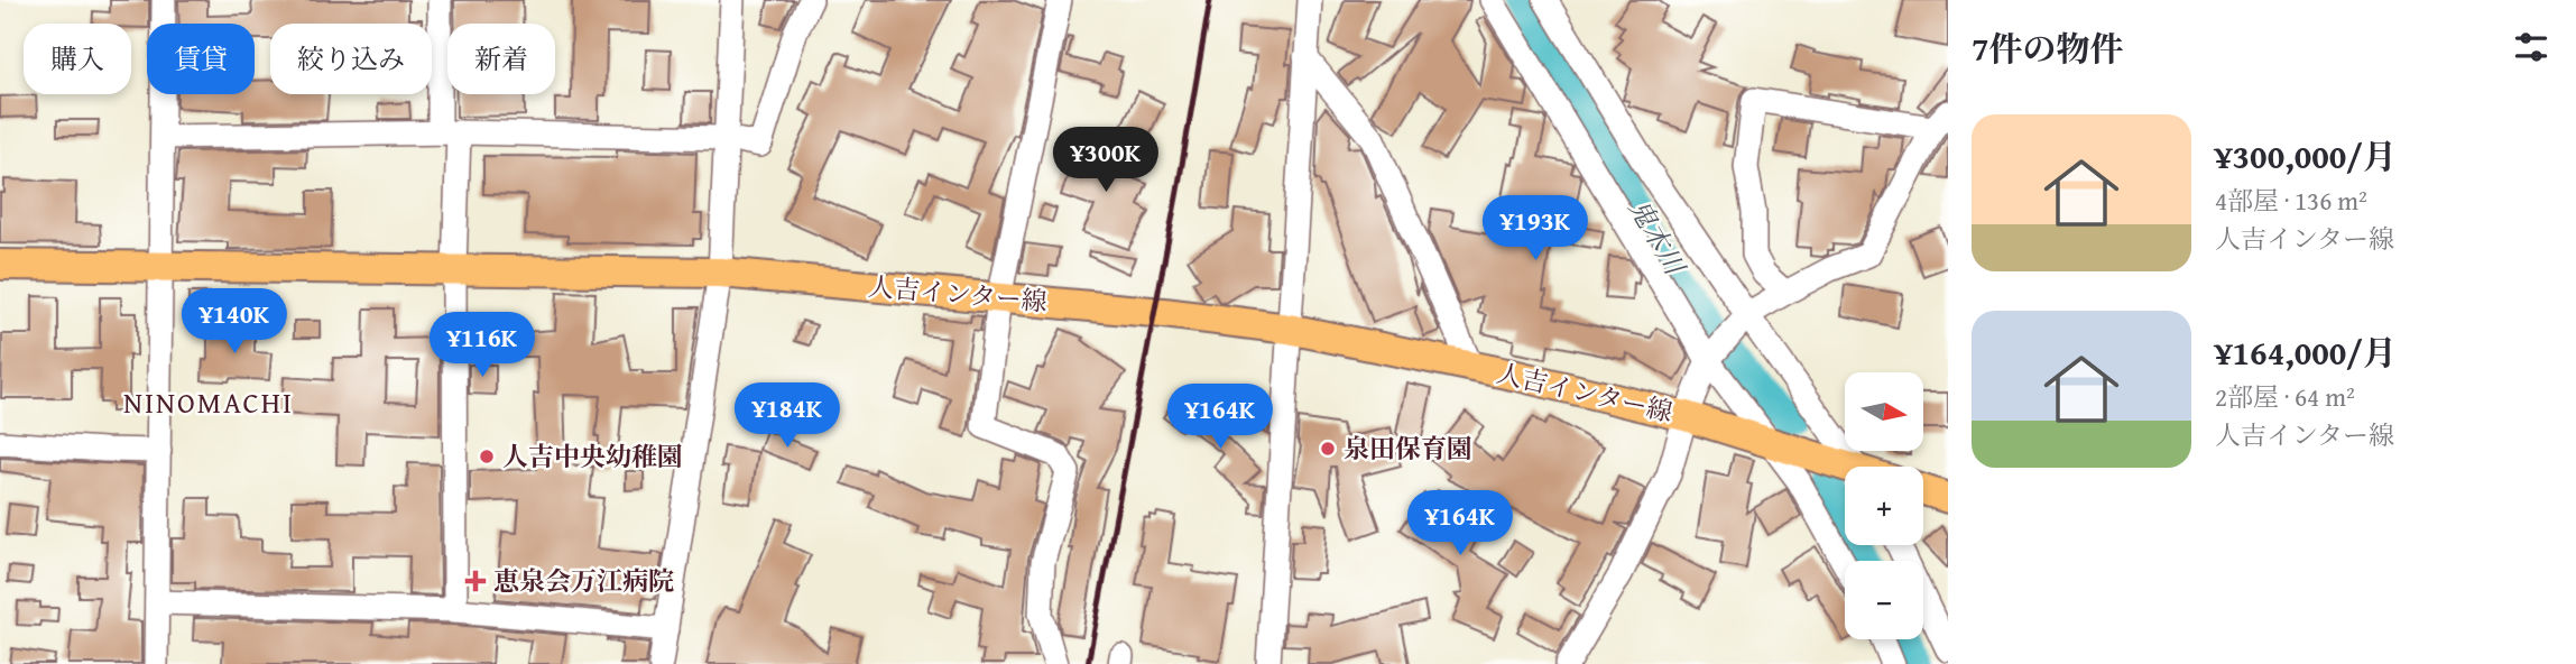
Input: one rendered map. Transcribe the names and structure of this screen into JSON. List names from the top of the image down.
{
  "streets": {
    "main road": ["人吉インター線"]
  },
  "districts": ["NINOMACHI"],
  "water": ["鬼木川"],
  "places": {
    "other": ["泉田保育園", "人吉中央幼稚園"],
    "health": ["恵泉会万江病院"]
  },
  "north": "right",
  "page": {
    "heading": "7件の物件",
    "chip": [
      "購入",
      "賃貸",
      "絞り込み",
      "新着"
    ],
    "list": [
      {
        "name": "¥300,000/月",
        "note": "4部屋 · 136 m² · 人吉インター線"
      },
      {
        "name": "¥164,000/月",
        "note": "2部屋 · 64 m² · 人吉インター線"
      }
    ],
    "price": [
      "¥300K",
      "¥193K",
      "¥140K",
      "¥116K",
      "¥184K",
      "¥164K",
      "¥164K"
    ],
    "map_buttons": ["+", "−"]
  }
}
